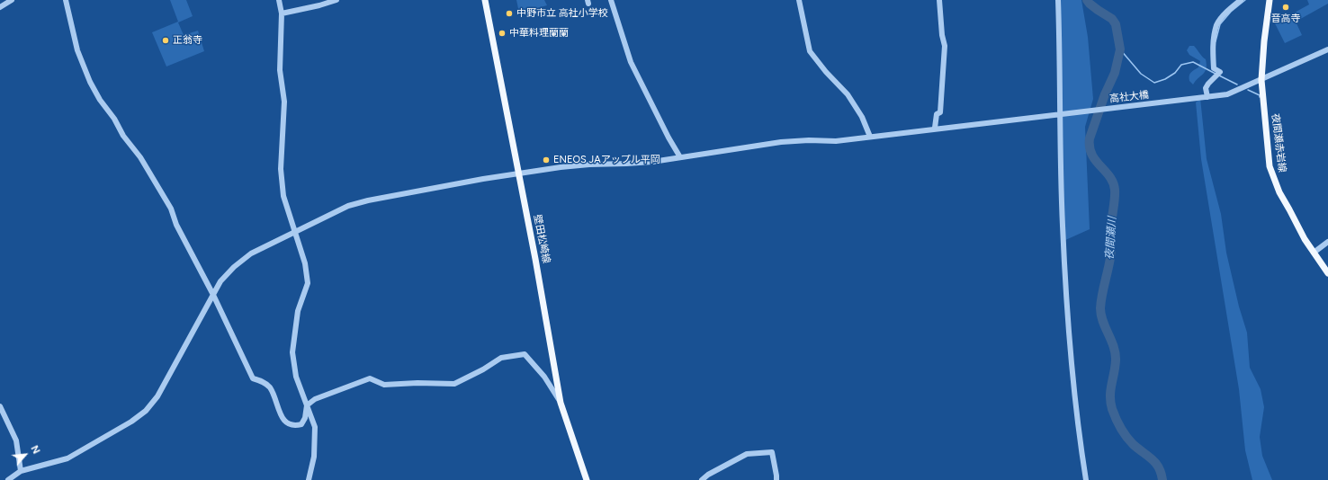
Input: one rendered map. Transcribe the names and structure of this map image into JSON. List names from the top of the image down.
{
  "streets": {
    "main road": ["夜間瀬赤岩線", "壁田松崎線"],
    "street": ["高社大橋"]
  },
  "crossings": [
    ["高社大橋", "夜間瀬赤岩線"],
    ["高社大橋", "壁田松崎線"]
  ],
  "water": ["夜間瀬川"],
  "places": [
    "音高寺",
    "中野市立 高社小学校",
    "中華料理蘭蘭",
    "正翁寺",
    "ENEOS JAアップル平岡"
  ],
  "north": "top right"
}
